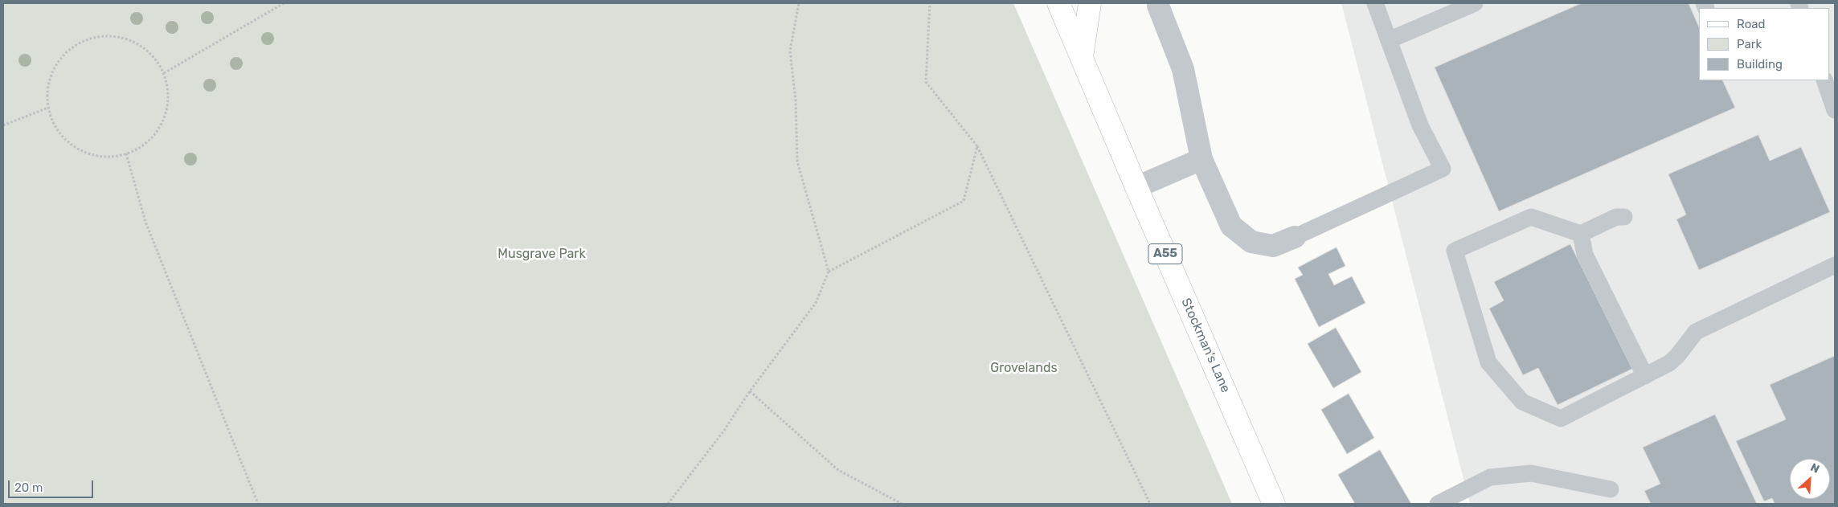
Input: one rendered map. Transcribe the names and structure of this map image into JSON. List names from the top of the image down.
{
  "streets": {
    "main road": ["A55", "Stockman's Lane"]
  },
  "parks": ["Musgrave Park", "Grovelands"],
  "legend": ["Road", "Park", "Building"],
  "scale_bar": "20 m",
  "north": "top right"
}
